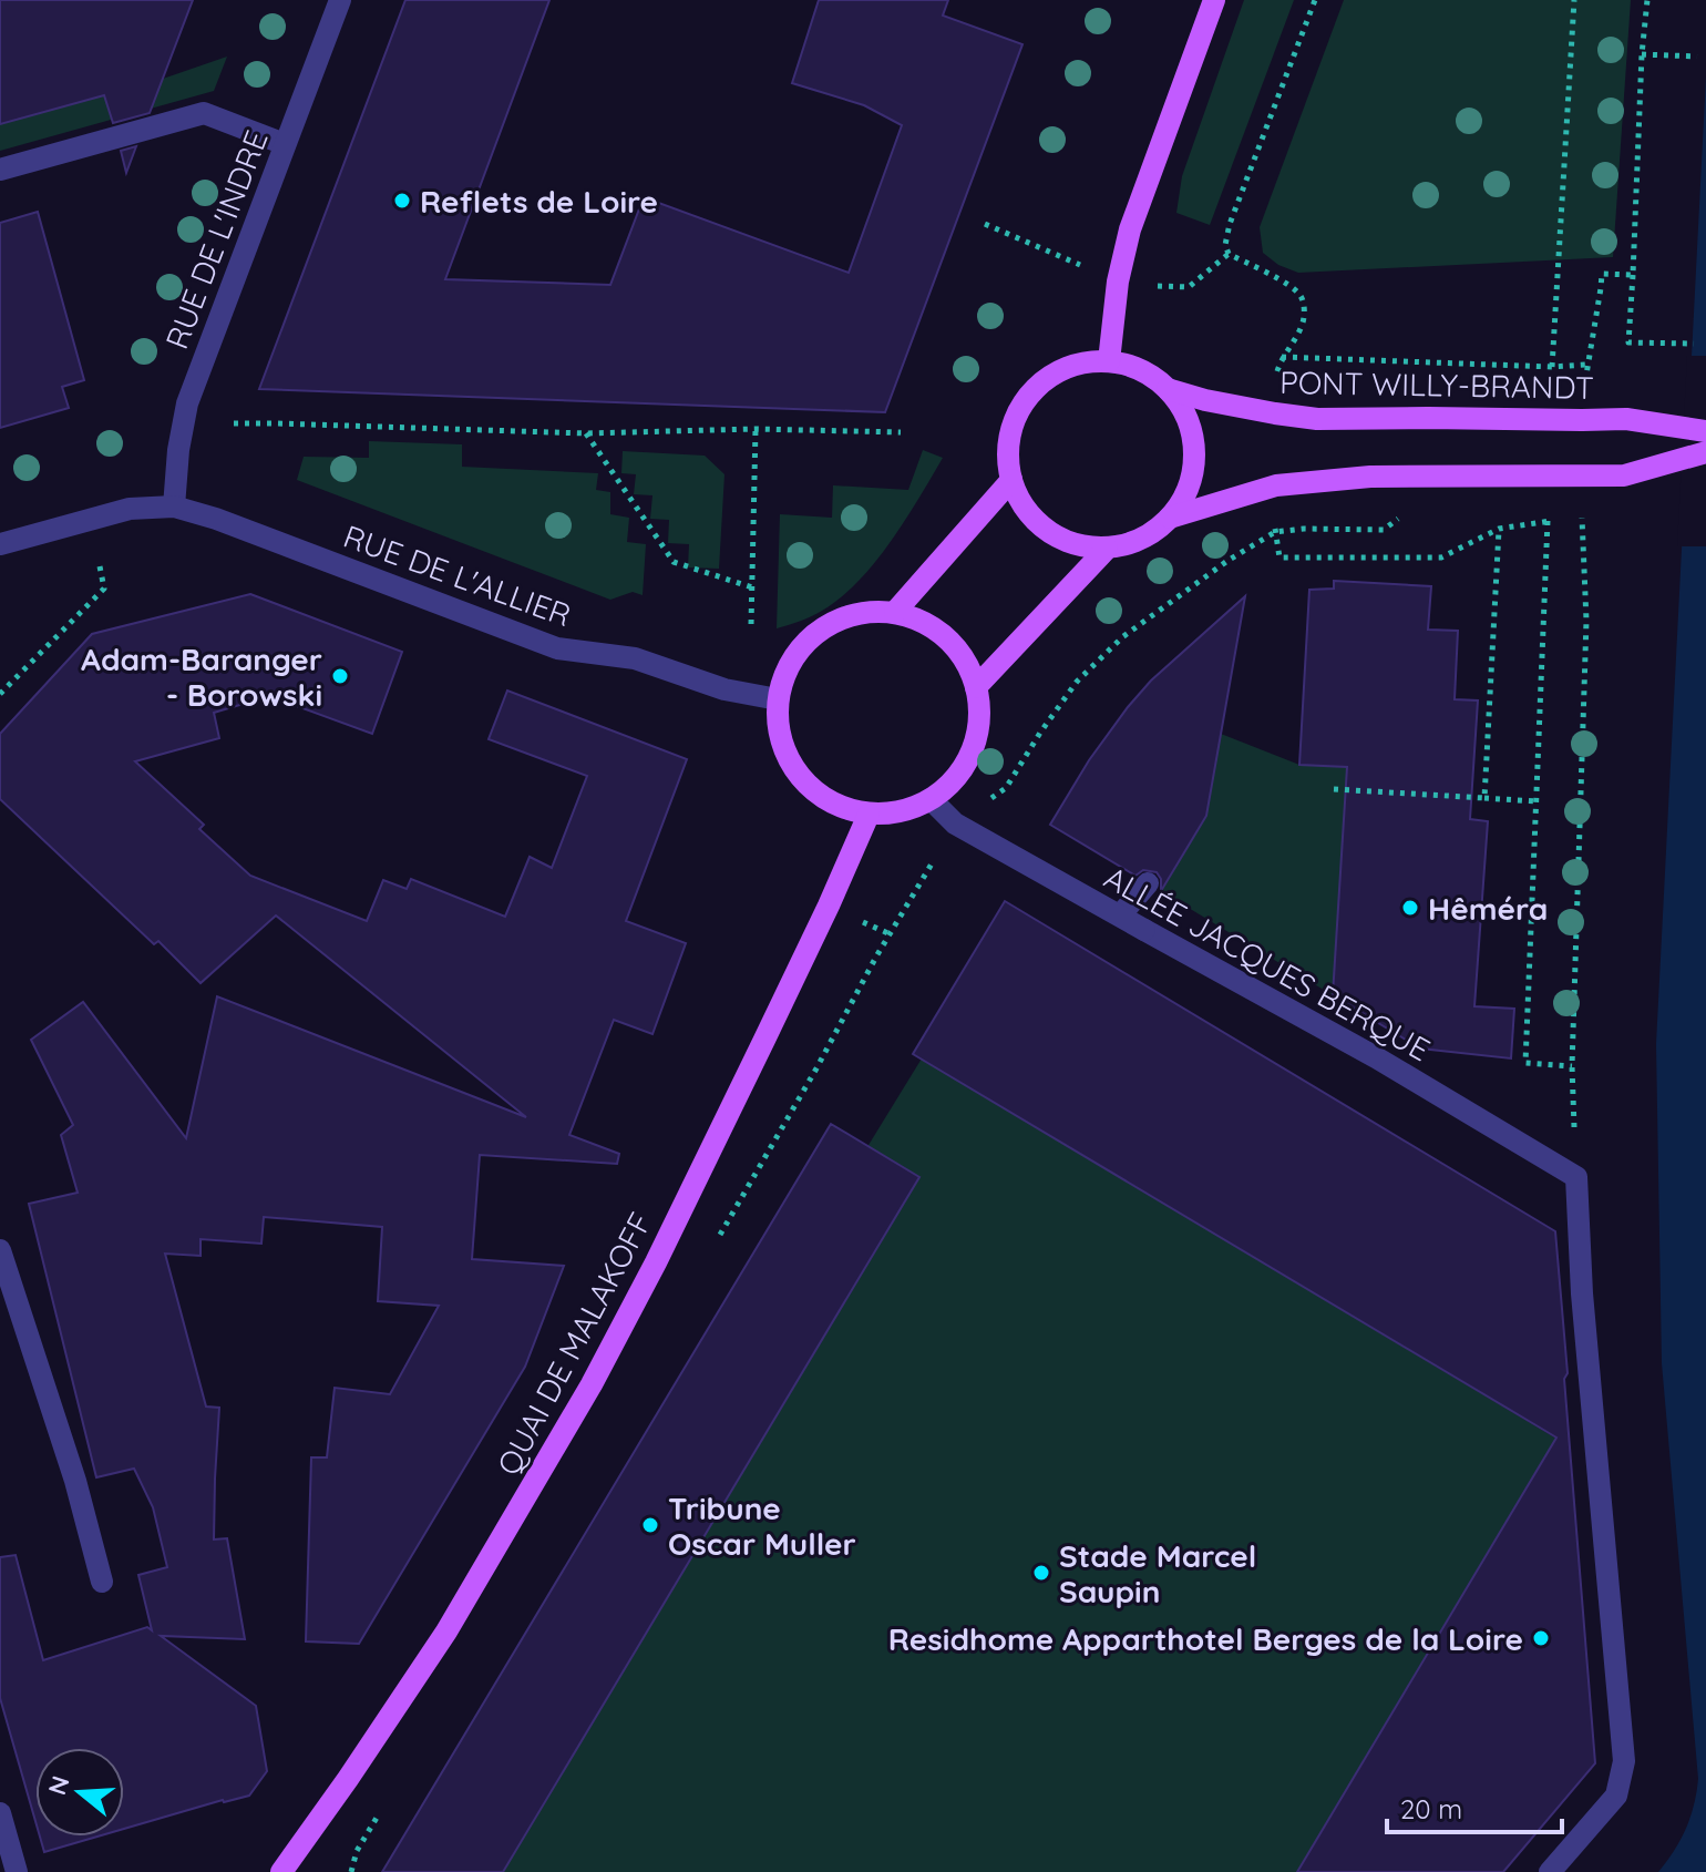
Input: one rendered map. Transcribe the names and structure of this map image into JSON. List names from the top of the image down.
{
  "streets": {
    "main road": ["PONT WILLY-BRANDT", "QUAI DE MALAKOFF"],
    "street": ["RUE DE L'INDRE", "RUE DE L'ALLIER", "ALLÉE JACQUES BERQUE"]
  },
  "crossings": [
    ["RUE DE L'INDRE", "RUE DE L'ALLIER"],
    ["RUE DE L'ALLIER", "ALLÉE JACQUES BERQUE"],
    ["RUE DE L'ALLIER", "QUAI DE MALAKOFF"],
    ["ALLÉE JACQUES BERQUE", "QUAI DE MALAKOFF"]
  ],
  "places": [
    "Reflets de Loire",
    "Adam-Baranger - Borowski",
    "Hêméra",
    "Tribune Oscar Muller",
    "Stade Marcel Saupin",
    "Residhome Apparthotel Berges de la Loire"
  ],
  "scale_bar": "20 m",
  "north": "left"
}
